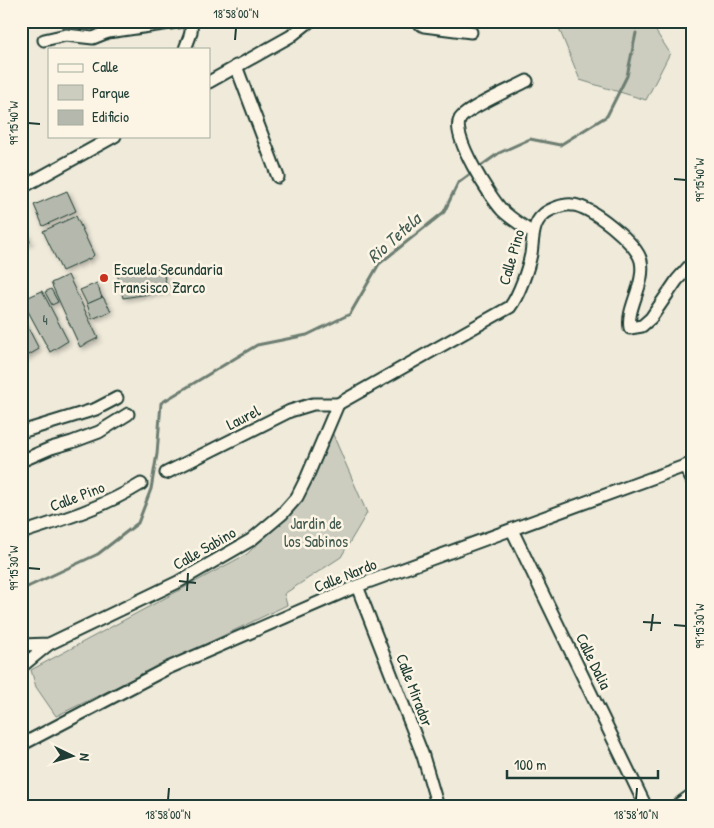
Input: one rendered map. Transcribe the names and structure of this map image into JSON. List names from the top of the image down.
{
  "streets": {
    "street": [
      "Calle Pino",
      "Laurel",
      "Calle Sabino",
      "Calle Nardo",
      "Calle Dalia",
      "Calle Mirador"
    ]
  },
  "crossings": [
    ["Calle Pino", "Laurel"],
    ["Calle Pino", "Calle Sabino"],
    ["Laurel", "Calle Sabino"],
    ["Calle Nardo", "Calle Dalia"],
    ["Calle Nardo", "Calle Mirador"]
  ],
  "water": ["Rio Tetela"],
  "parks": ["Jardin de los Sabinos"],
  "places": ["Escuela Secundaria Fransisco Zarco"],
  "house_numbers": ["4"],
  "legend": ["Calle", "Parque", "Edificio"],
  "scale_bar": "100 m",
  "north": "right",
  "coordinates": [
    "18°58'00\"N",
    "99°15'40\"W",
    "99°15'30\"W",
    "18°58'10\"N"
  ]
}
